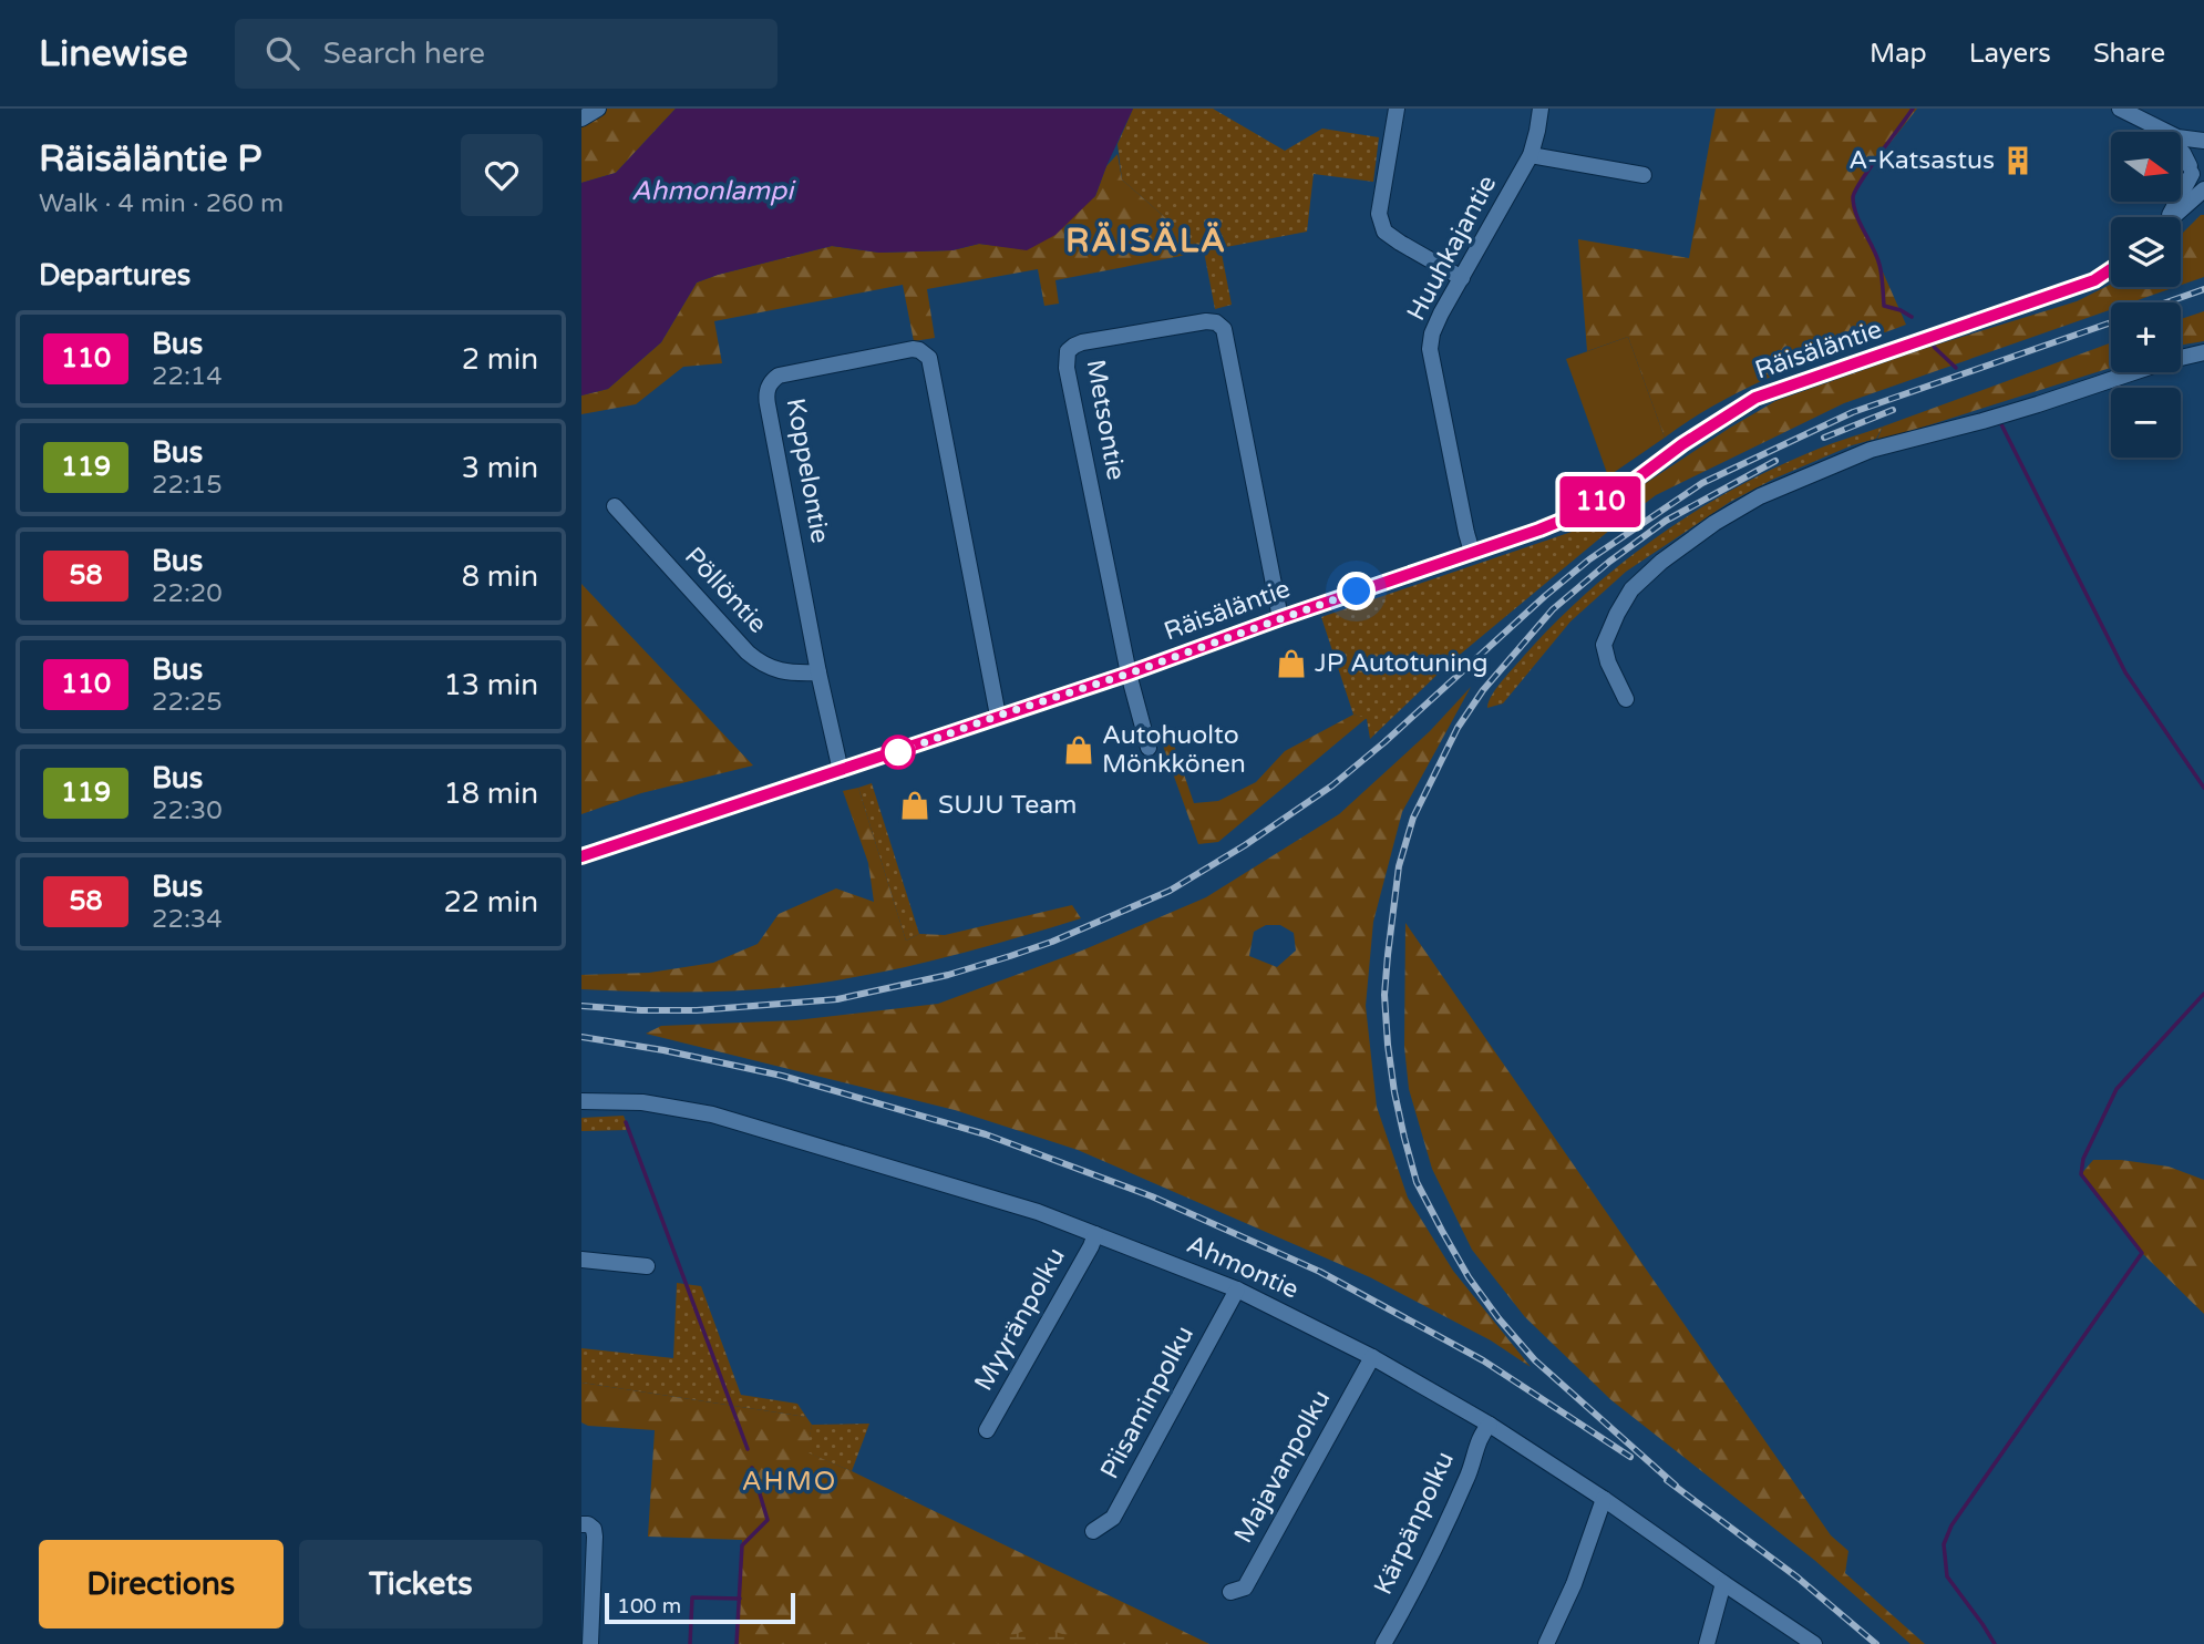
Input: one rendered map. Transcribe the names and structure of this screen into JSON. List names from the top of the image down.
{
  "streets": {
    "street": [
      "Huuhkajantie",
      "Räisäläntie",
      "Metsontie",
      "Koppelontie",
      "Pöllöntie",
      "Ahmontie",
      "Myyränpolku",
      "Piisaminpolku",
      "Majavanpolku",
      "Kärpänpolku"
    ]
  },
  "crossings": [
    ["Huuhkajantie", "Räisäläntie"],
    ["Räisäläntie", "Metsontie"],
    ["Räisäläntie", "Koppelontie"],
    ["Koppelontie", "Pöllöntie"],
    ["Ahmontie", "Myyränpolku"],
    ["Ahmontie", "Piisaminpolku"],
    ["Ahmontie", "Majavanpolku"],
    ["Ahmontie", "Kärpänpolku"]
  ],
  "districts": ["RÄISÄLÄ", "AHMO"],
  "water": ["Ahmonlampi"],
  "places": {
    "building": ["A-Katsastus"],
    "shop": ["JP Autotuning", "Autohuolto Mönkkönen", "SUJU Team"]
  },
  "lines": ["bus line 110"],
  "scale_bar": "100 m",
  "north": "right",
  "page": {
    "header": "Linewise",
    "search": "Search here",
    "nav": ["Map", "Layers", "Share"],
    "heading": [
      ["Räisäläntie P", "Walk · 4 min · 260 m"],
      "Departures"
    ],
    "on_map": "110",
    "map_buttons": ["+", "−"],
    "list": [
      {
        "mark": "110",
        "name": "Bus",
        "note": "22:14",
        "value": "2 min"
      },
      {
        "mark": "119",
        "name": "Bus",
        "note": "22:15",
        "value": "3 min"
      },
      {
        "mark": "58",
        "name": "Bus",
        "note": "22:20",
        "value": "8 min"
      },
      {
        "mark": "110",
        "name": "Bus",
        "note": "22:25",
        "value": "13 min"
      },
      {
        "mark": "119",
        "name": "Bus",
        "note": "22:30",
        "value": "18 min"
      },
      {
        "mark": "58",
        "name": "Bus",
        "note": "22:34",
        "value": "22 min"
      }
    ],
    "buttons": ["Directions", "Tickets"],
    "scale": "100 m"
  }
}
